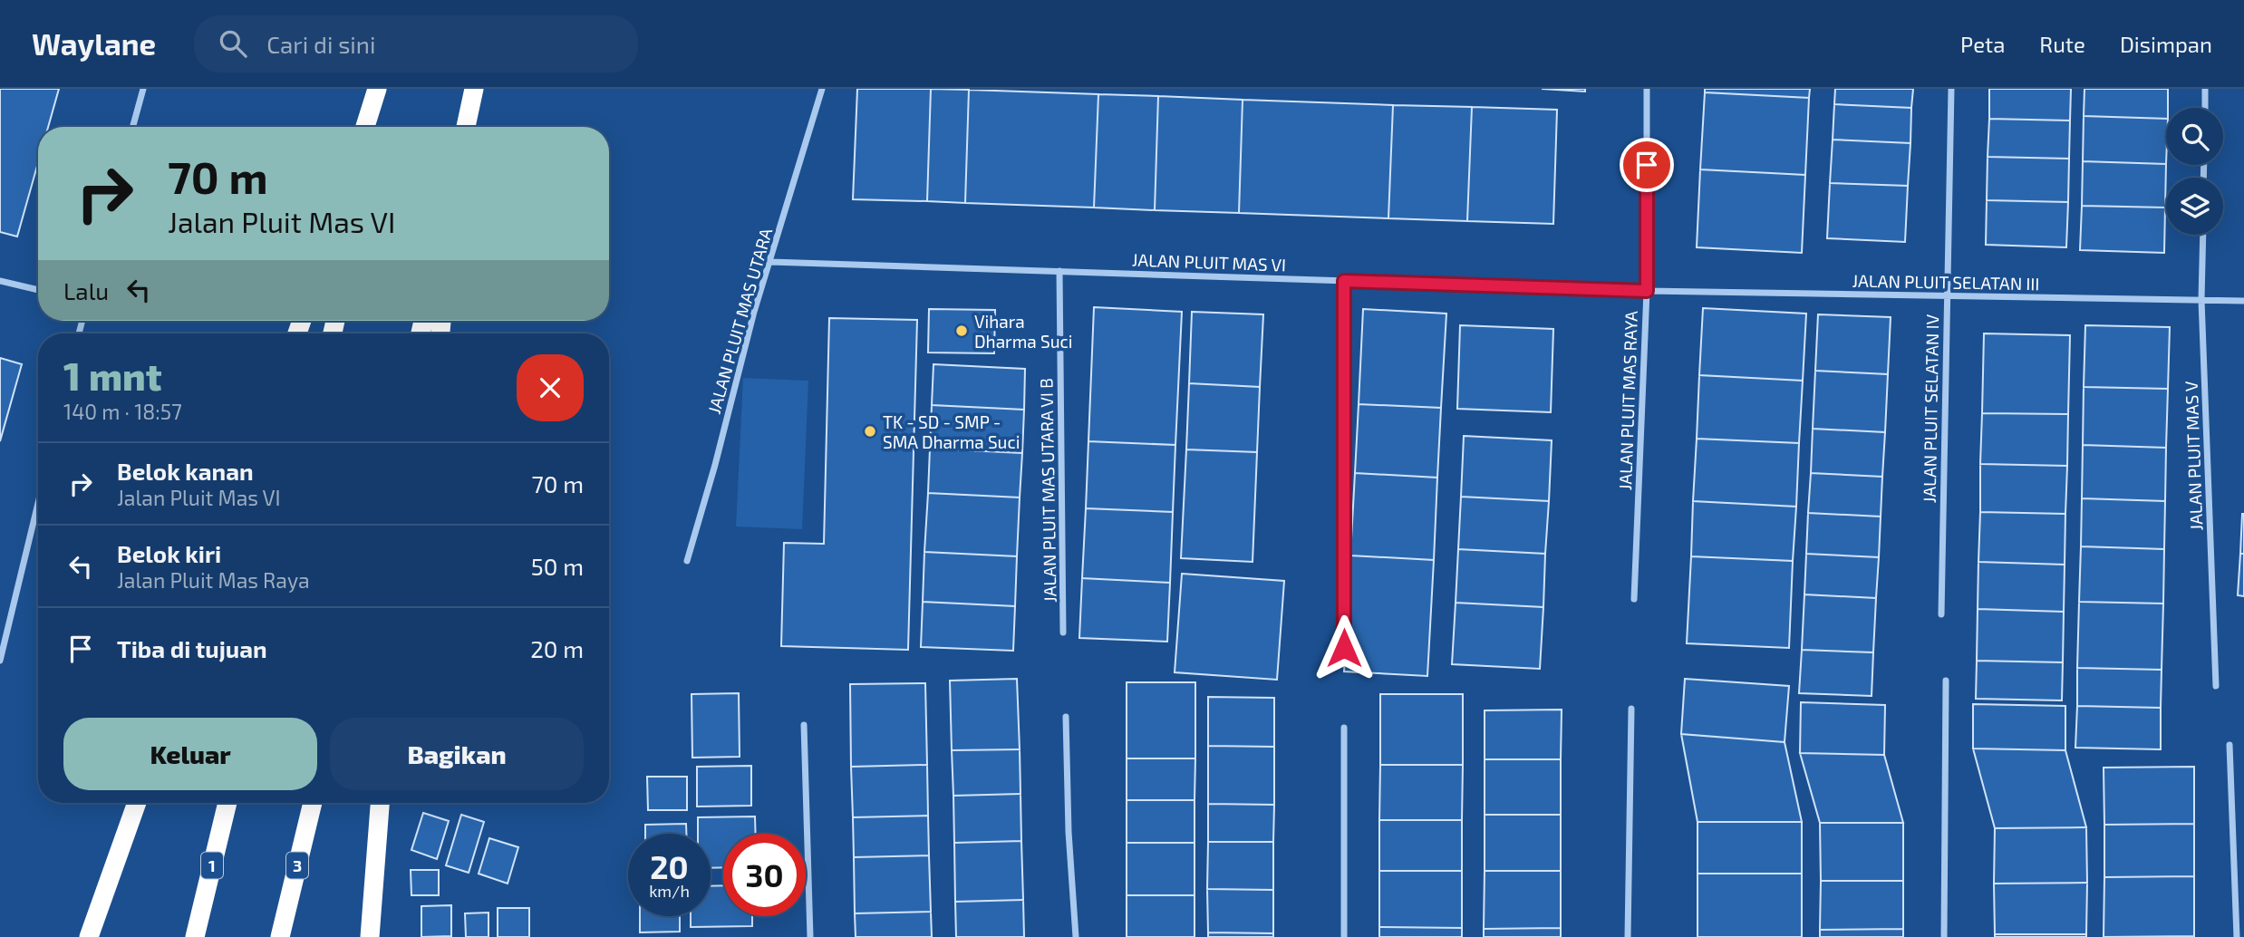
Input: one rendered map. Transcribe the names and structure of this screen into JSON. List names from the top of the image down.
{
  "streets": {
    "highway": ["1", "3"],
    "street": [
      "JALAN PLUIT MAS VI",
      "JALAN PLUIT SELATAN III",
      "JALAN PLUIT MAS UTARA",
      "JALAN PLUIT MAS RAYA",
      "JALAN PLUIT SELATAN IV",
      "JALAN PLUIT MAS V",
      "JALAN PLUIT MAS UTARA VI B"
    ]
  },
  "crossings": [
    ["JALAN PLUIT MAS VI", "JALAN PLUIT SELATAN III"],
    ["JALAN PLUIT MAS VI", "JALAN PLUIT MAS UTARA"],
    ["JALAN PLUIT MAS VI", "JALAN PLUIT MAS RAYA"],
    ["JALAN PLUIT MAS VI", "JALAN PLUIT MAS UTARA VI B"],
    ["JALAN PLUIT SELATAN III", "JALAN PLUIT MAS RAYA"],
    ["JALAN PLUIT SELATAN III", "JALAN PLUIT SELATAN IV"],
    ["JALAN PLUIT SELATAN III", "JALAN PLUIT MAS V"]
  ],
  "places": ["Vihara Dharma Suci", "TK - SD - SMP - SMA Dharma Suci"],
  "page": {
    "header": "Waylane",
    "search": "Cari di sini",
    "nav": ["Peta", "Rute", "Disimpan"],
    "turn": ["70 m", "Jalan Pluit Mas VI"],
    "then": "Lalu",
    "heading": ["1 mnt", "140 m · 18:57"],
    "list": [
      {
        "name": "Belok kanan",
        "note": "Jalan Pluit Mas VI",
        "value": "70 m"
      },
      {
        "name": "Belok kiri",
        "note": "Jalan Pluit Mas Raya",
        "value": "50 m"
      },
      {
        "name": "Tiba di tujuan",
        "value": "20 m"
      }
    ],
    "buttons": ["Keluar", "Bagikan"],
    "speed": "20 km/h",
    "limit": "30"
  }
}
